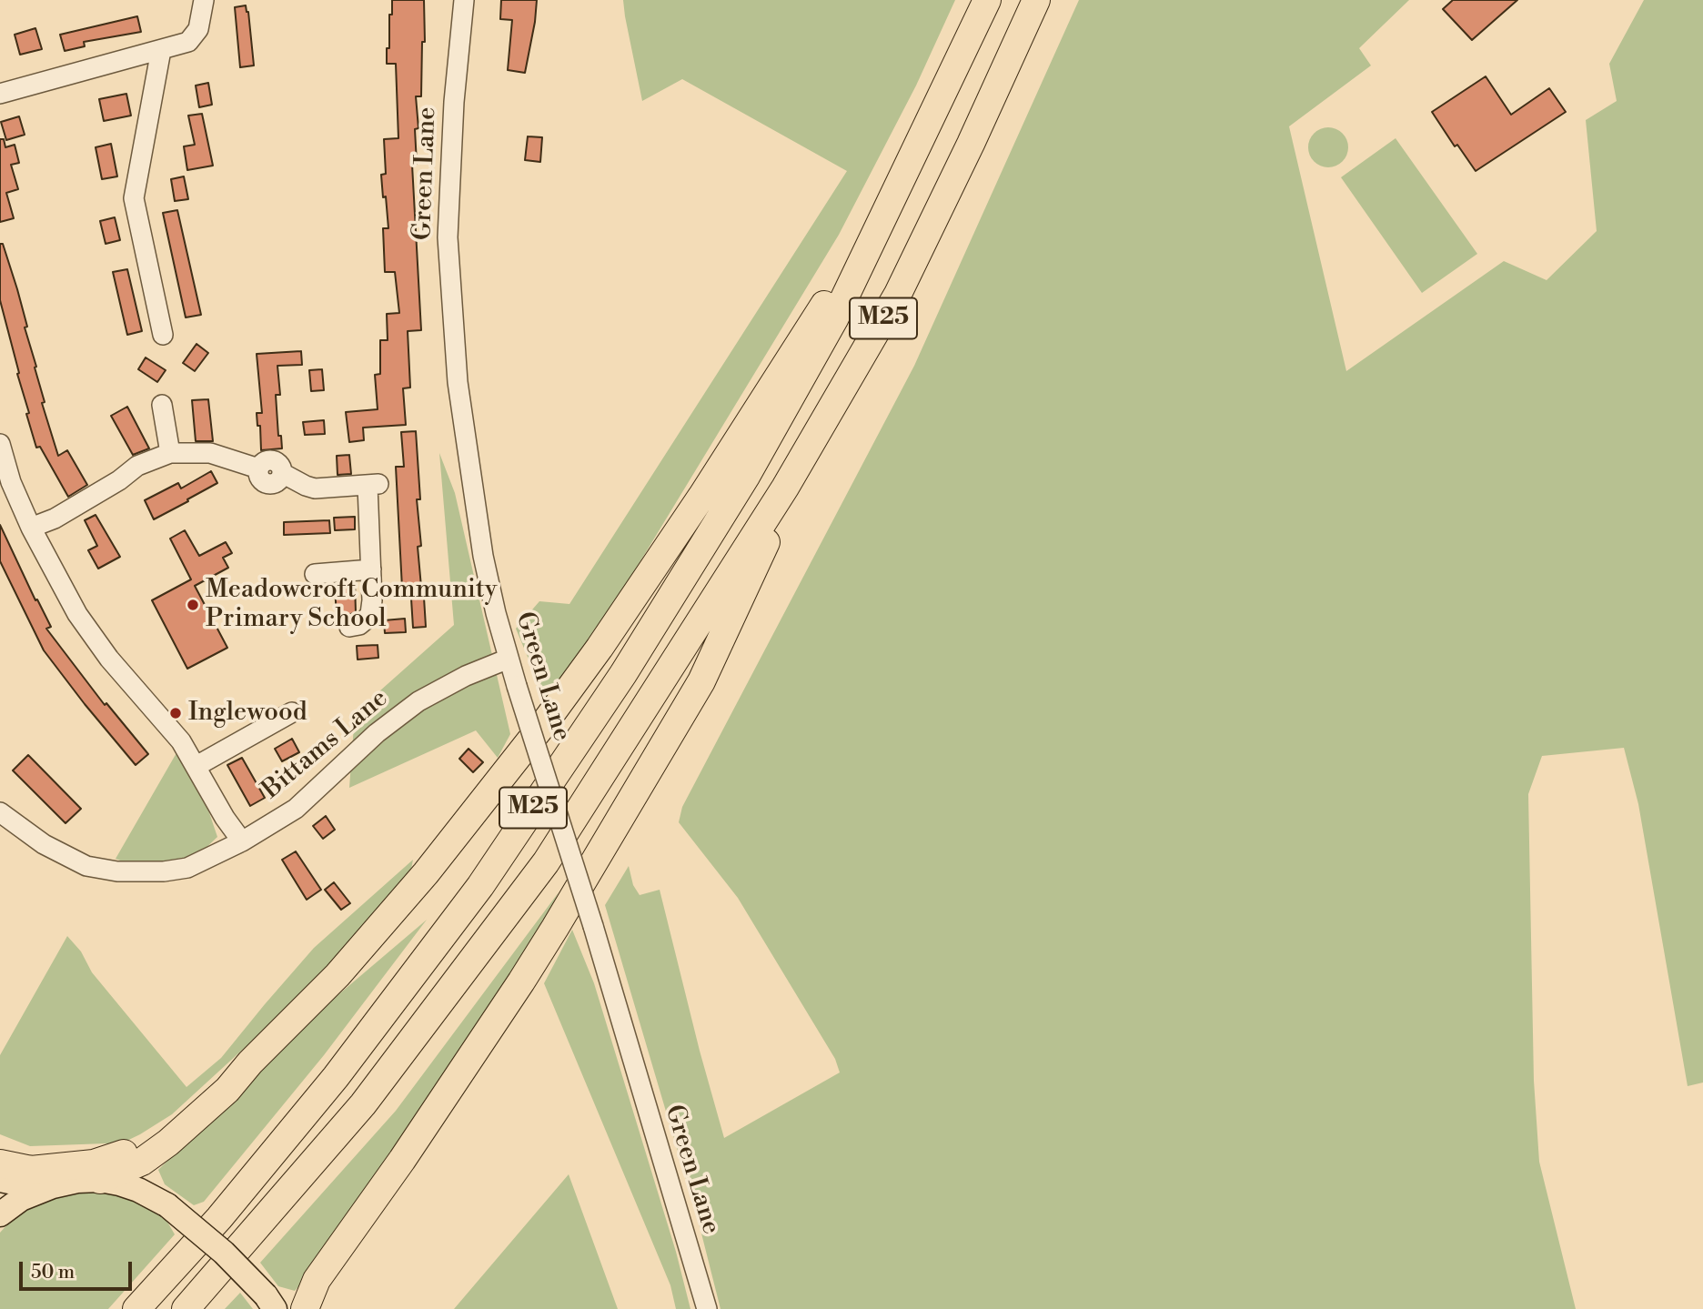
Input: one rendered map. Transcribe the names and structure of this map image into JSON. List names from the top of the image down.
{
  "streets": {
    "highway": ["M25"],
    "street": ["Green Lane", "Bittams Lane"]
  },
  "crossings": [
    ["Green Lane", "Bittams Lane"]
  ],
  "places": ["Meadowcroft Community Primary School", "Inglewood"],
  "scale_bar": "50 m"
}
